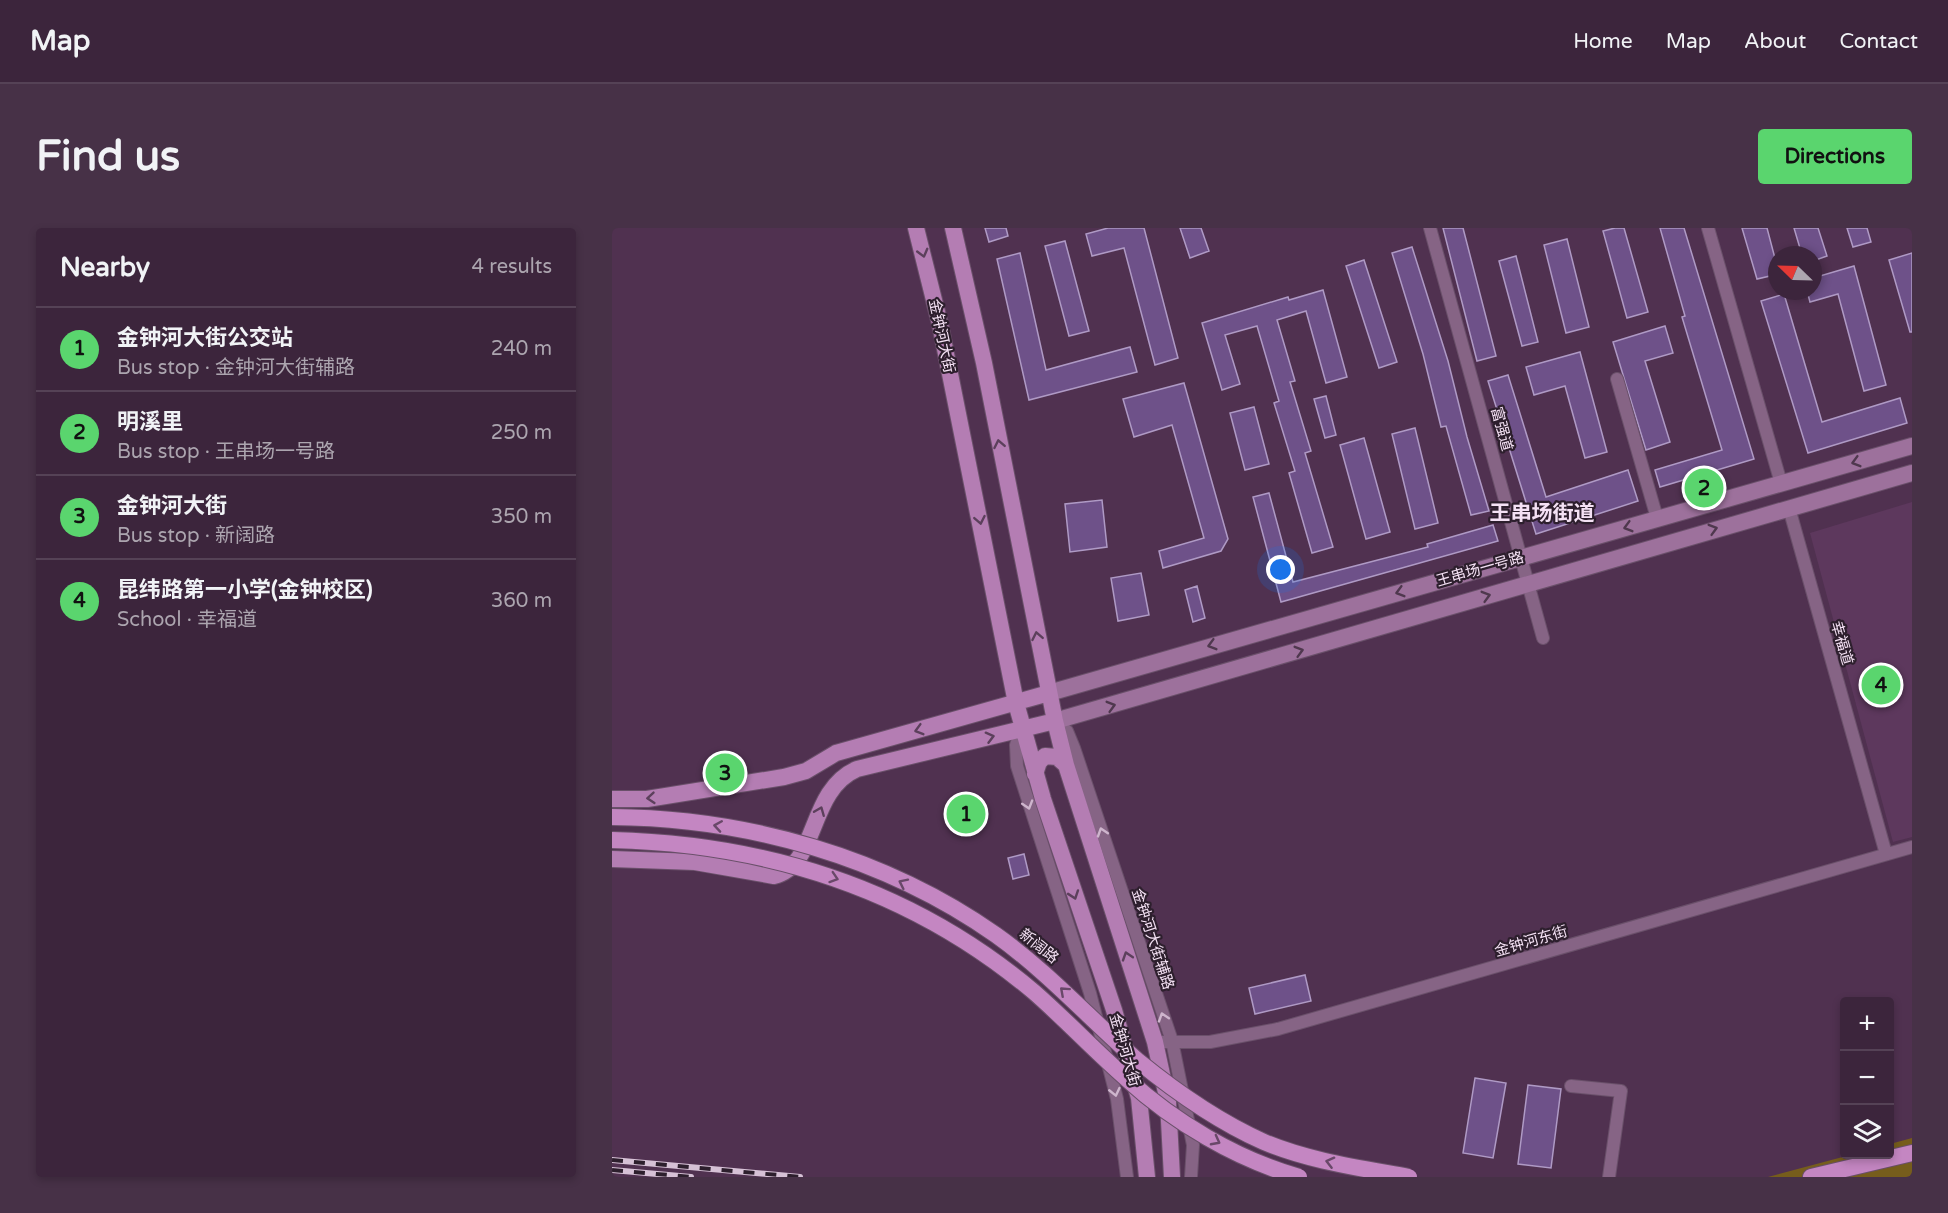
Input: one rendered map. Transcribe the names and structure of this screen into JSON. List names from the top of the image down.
{
  "streets": {
    "highway": ["新阔路"],
    "main road": ["金钟河大街", "王串场一号路"],
    "street": [
      "富强道",
      "幸福道",
      "金钟河大街辅路",
      "金钟河东街"
    ]
  },
  "crossings": [
    ["金钟河大街", "王串场一号路"],
    ["金钟河大街", "金钟河大街辅路"],
    ["金钟河大街", "金钟河东街"],
    ["富强道", "王串场一号路"],
    ["王串场一号路", "幸福道"],
    ["王串场一号路", "金钟河大街辅路"],
    ["幸福道", "金钟河东街"],
    ["金钟河大街辅路", "金钟河东街"]
  ],
  "districts": ["王串场街道"],
  "north": "top left",
  "page": {
    "header": "Map",
    "nav": [
      "Home",
      "Map",
      "About",
      "Contact"
    ],
    "buttons": "Directions",
    "title": "Find us",
    "heading": ["Nearby", "4 results"],
    "list": [
      {
        "mark": "1",
        "name": "金钟河大街公交站",
        "note": "Bus stop · 金钟河大街辅路",
        "value": "240 m"
      },
      {
        "mark": "2",
        "name": "明溪里",
        "note": "Bus stop · 王串场一号路",
        "value": "250 m"
      },
      {
        "mark": "3",
        "name": "金钟河大街",
        "note": "Bus stop · 新阔路",
        "value": "350 m"
      },
      {
        "mark": "4",
        "name": "昆纬路第一小学(金钟校区)",
        "note": "School · 幸福道",
        "value": "360 m"
      }
    ],
    "pins": [
      "2",
      "4",
      "3",
      "1"
    ],
    "map_buttons": ["+", "−"]
  }
}
